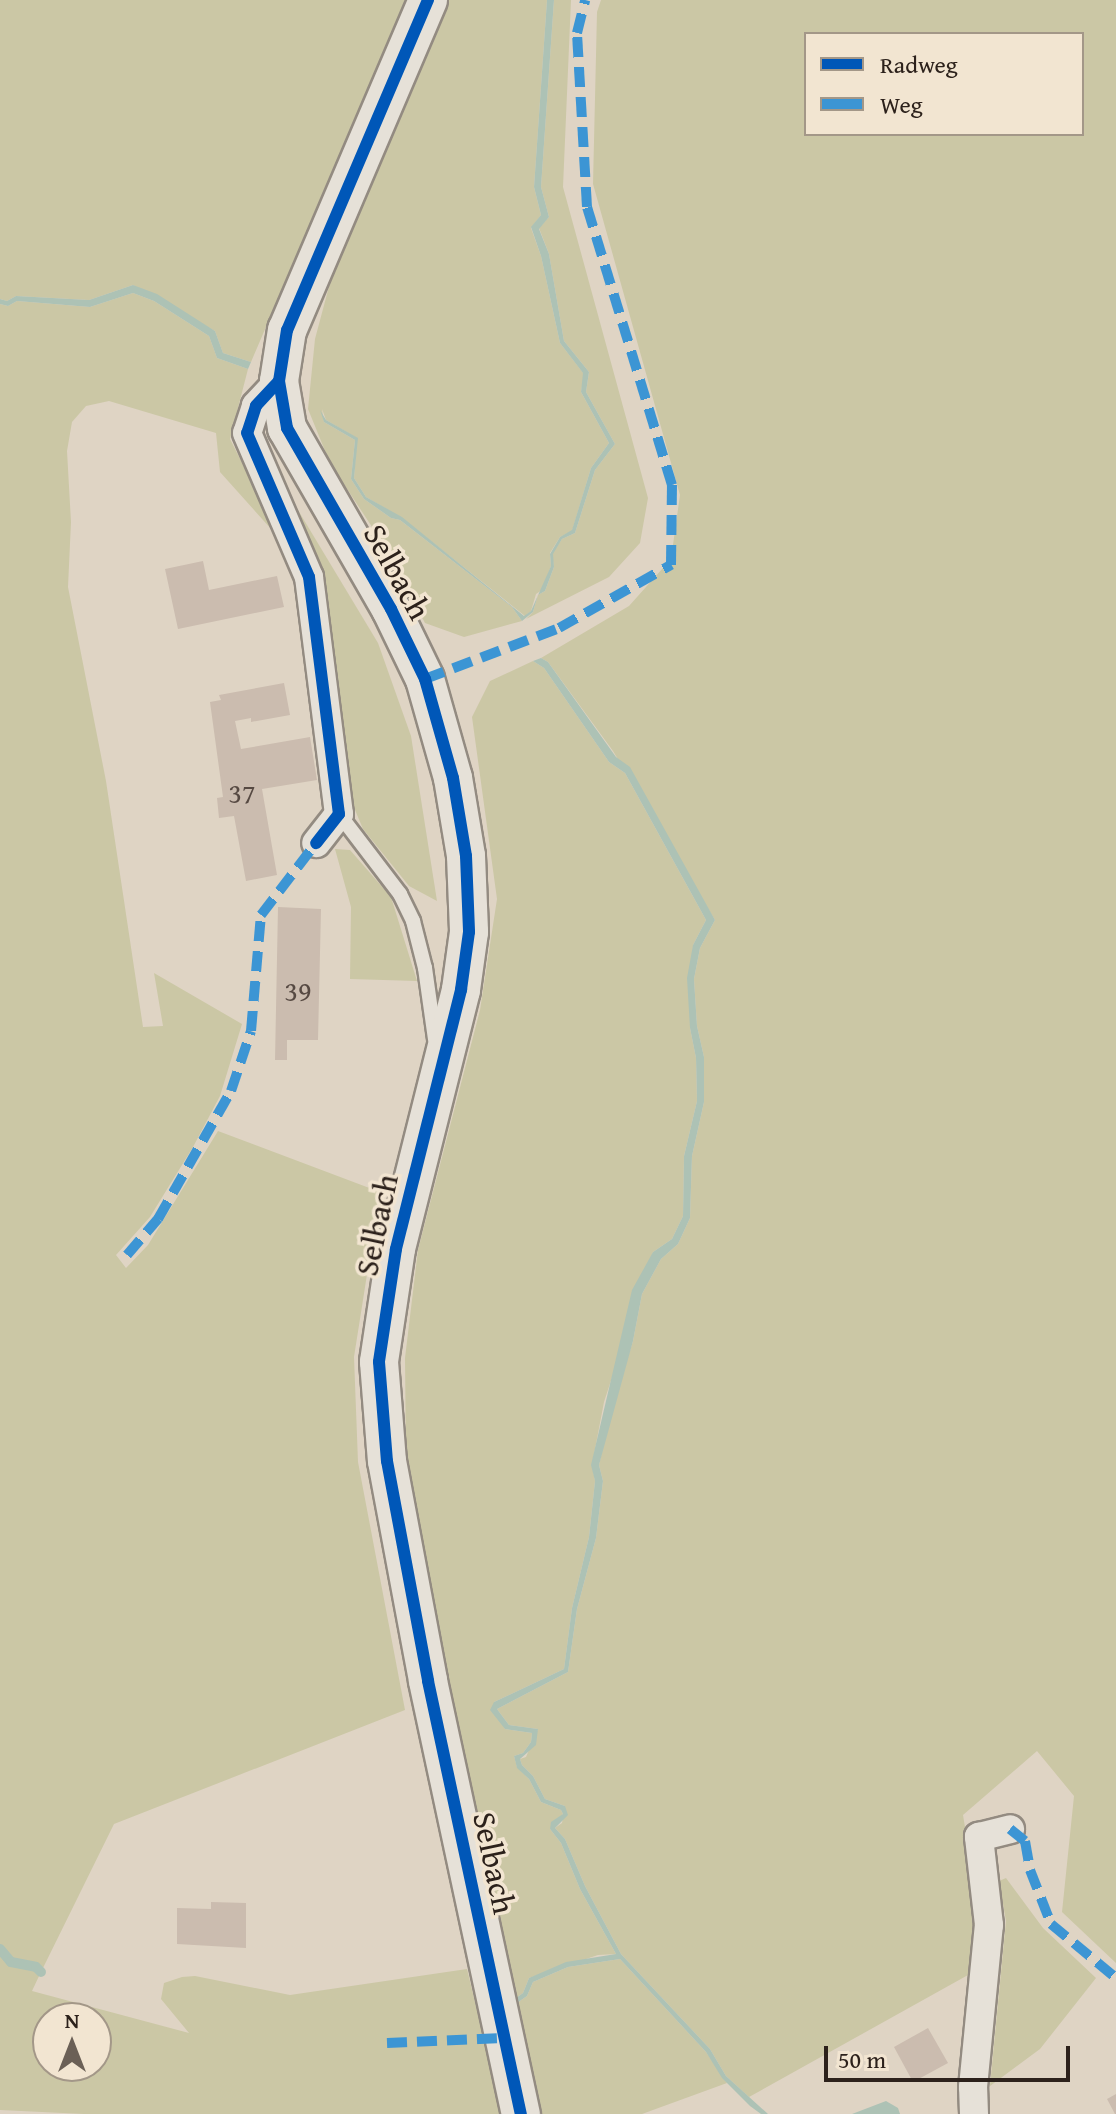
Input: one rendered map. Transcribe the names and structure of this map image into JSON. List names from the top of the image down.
{
  "streets": {
    "street": ["Selbach"]
  },
  "house_numbers": ["37", "39"],
  "legend": ["Radweg", "Weg"],
  "scale_bar": "50 m",
  "north": "top"
}
